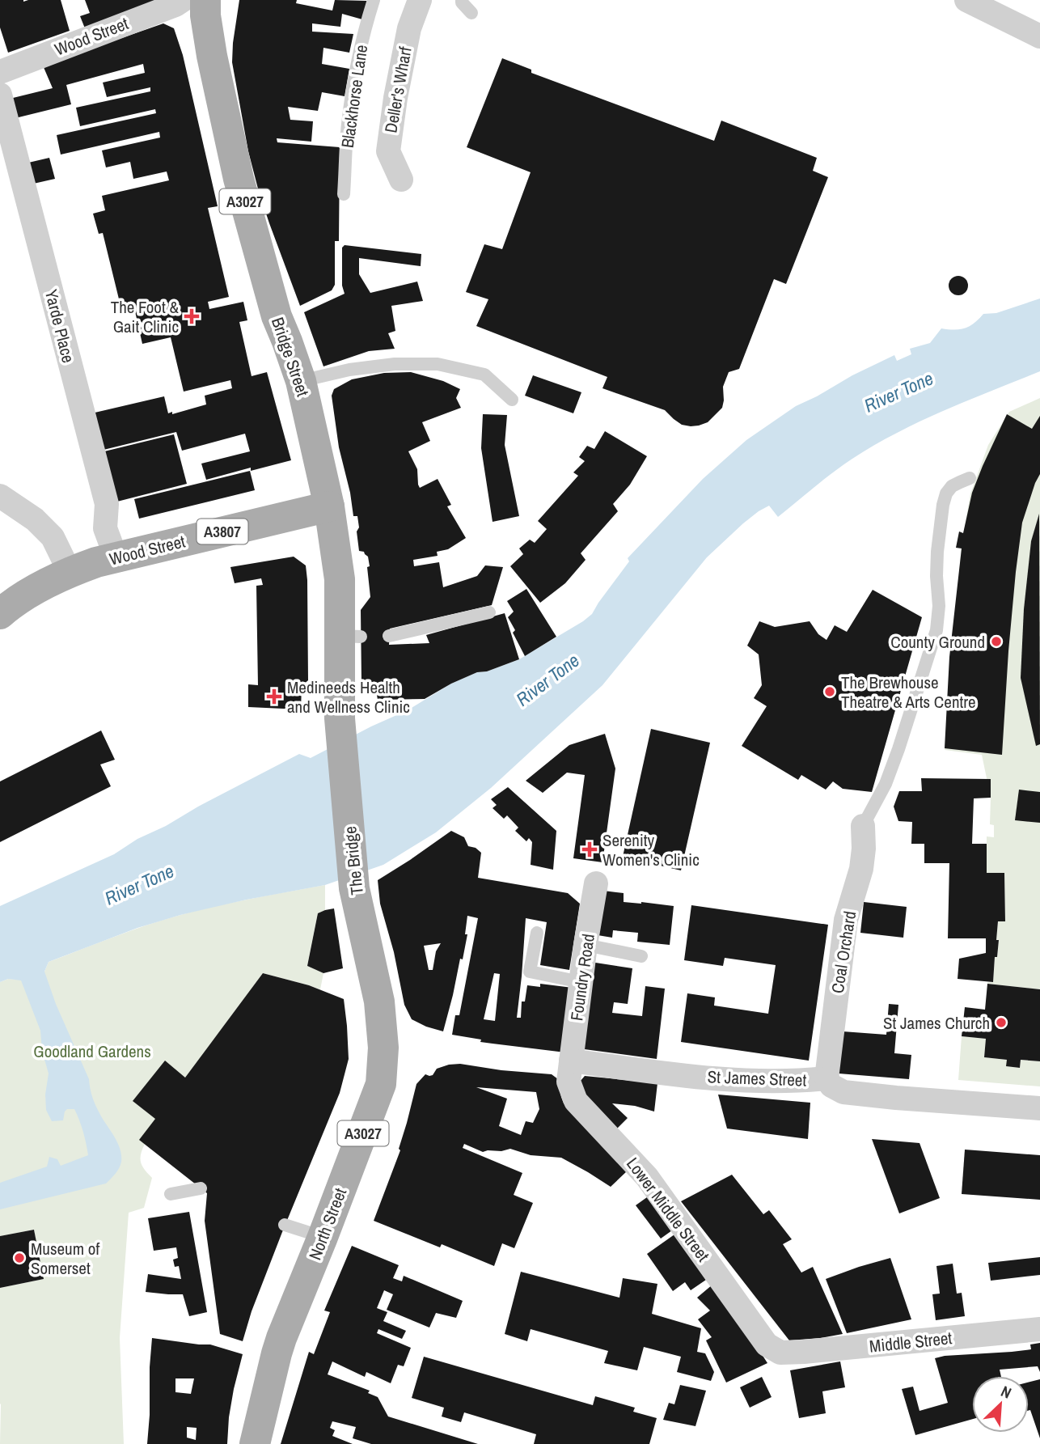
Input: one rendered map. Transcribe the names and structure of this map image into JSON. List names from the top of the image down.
{
  "streets": {
    "main road": [
      "Wood Street",
      "A3027",
      "Bridge Street",
      "A3807",
      "The Bridge",
      "North Street"
    ],
    "street": [
      "Deller's Wharf",
      "Yarde Place",
      "Coal Orchard",
      "Foundry Road",
      "St James Street",
      "Lower Middle Street",
      "Middle Street"
    ],
    "lane": ["Blackhorse Lane"]
  },
  "crossings": [
    ["Wood Street", "Yarde Place"],
    ["Wood Street", "Bridge Street"],
    ["Wood Street", "A3807"],
    ["Bridge Street", "The Bridge"],
    ["The Bridge", "North Street"],
    ["Coal Orchard", "St James Street"],
    ["Foundry Road", "St James Street"],
    ["Foundry Road", "Lower Middle Street"],
    ["St James Street", "Lower Middle Street"],
    ["Lower Middle Street", "Middle Street"]
  ],
  "water": ["River Tone"],
  "parks": ["Goodland Gardens"],
  "places": {
    "health": ["The Foot & Gait Clinic", "Medineeds Health and Wellness Clinic", "Serenity Women's Clinic"],
    "other": [
      "County Ground",
      "The Brewhouse Theatre & Arts Centre",
      "St James Church",
      "Museum of Somerset"
    ]
  },
  "north": "top right"
}
